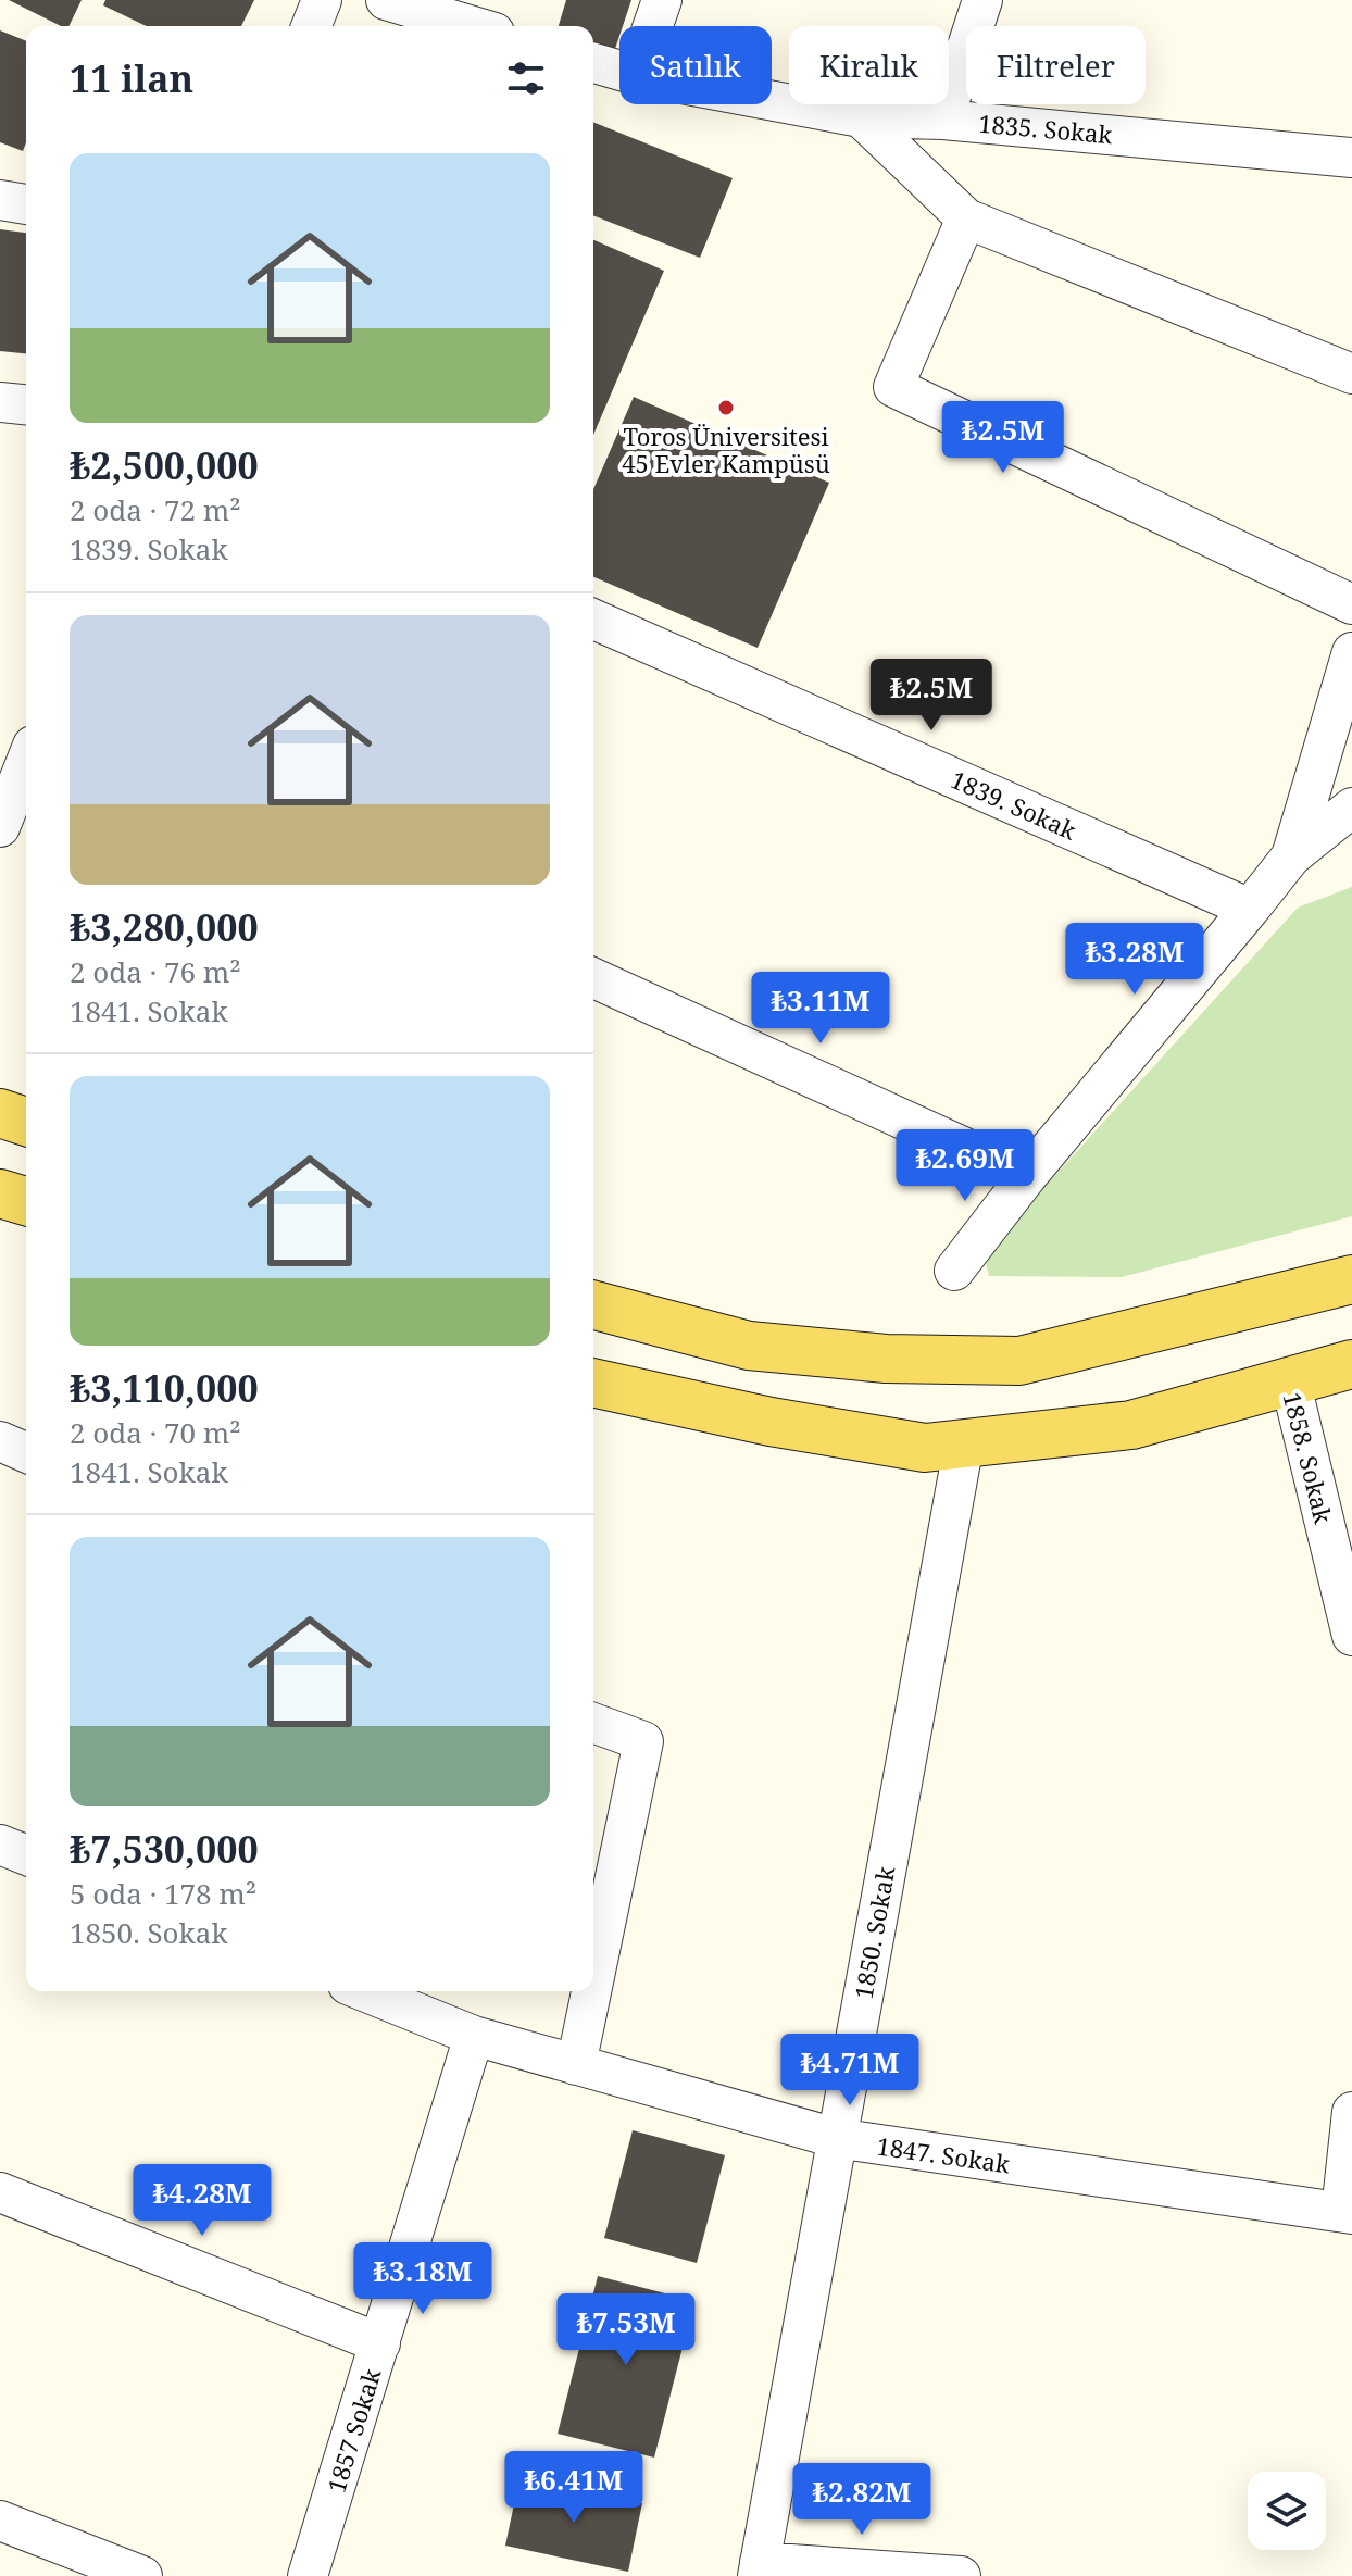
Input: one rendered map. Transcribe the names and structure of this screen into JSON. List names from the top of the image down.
{
  "streets": {
    "street": [
      "1835. Sokak",
      "1839. Sokak",
      "1858. Sokak",
      "1850. Sokak",
      "1847. Sokak",
      "1857 Sokak"
    ]
  },
  "crossings": [
    ["1850. Sokak", "1847. Sokak"],
    ["1847. Sokak", "1857 Sokak"]
  ],
  "places": ["Toros Üniversitesi 45 Evler Kampüsü"],
  "page": {
    "chip": ["Satılık", "Kiralık", "Filtreler"],
    "heading": "11 ilan",
    "list": [
      {
        "name": "₺2,500,000",
        "note": "2 oda · 72 m² · 1839. Sokak"
      },
      {
        "name": "₺3,280,000",
        "note": "2 oda · 76 m² · 1841. Sokak"
      },
      {
        "name": "₺3,110,000",
        "note": "2 oda · 70 m² · 1841. Sokak"
      },
      {
        "name": "₺7,530,000",
        "note": "5 oda · 178 m² · 1850. Sokak"
      }
    ],
    "price": [
      "₺2.5M",
      "₺2.5M",
      "₺3.28M",
      "₺3.11M",
      "₺2.69M",
      "₺4.71M",
      "₺4.28M",
      "₺3.18M",
      "₺7.53M",
      "₺6.41M",
      "₺2.82M"
    ]
  }
}
